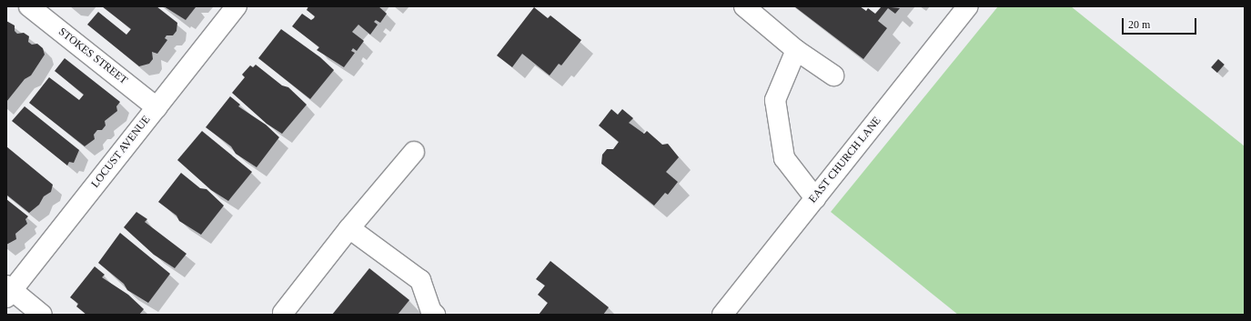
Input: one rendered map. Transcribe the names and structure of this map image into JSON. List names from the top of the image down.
{
  "streets": {
    "street": ["STOKES STREET", "LOCUST AVENUE", "EAST CHURCH LANE"]
  },
  "crossings": [
    ["STOKES STREET", "LOCUST AVENUE"]
  ],
  "scale_bar": "20 m"
}
